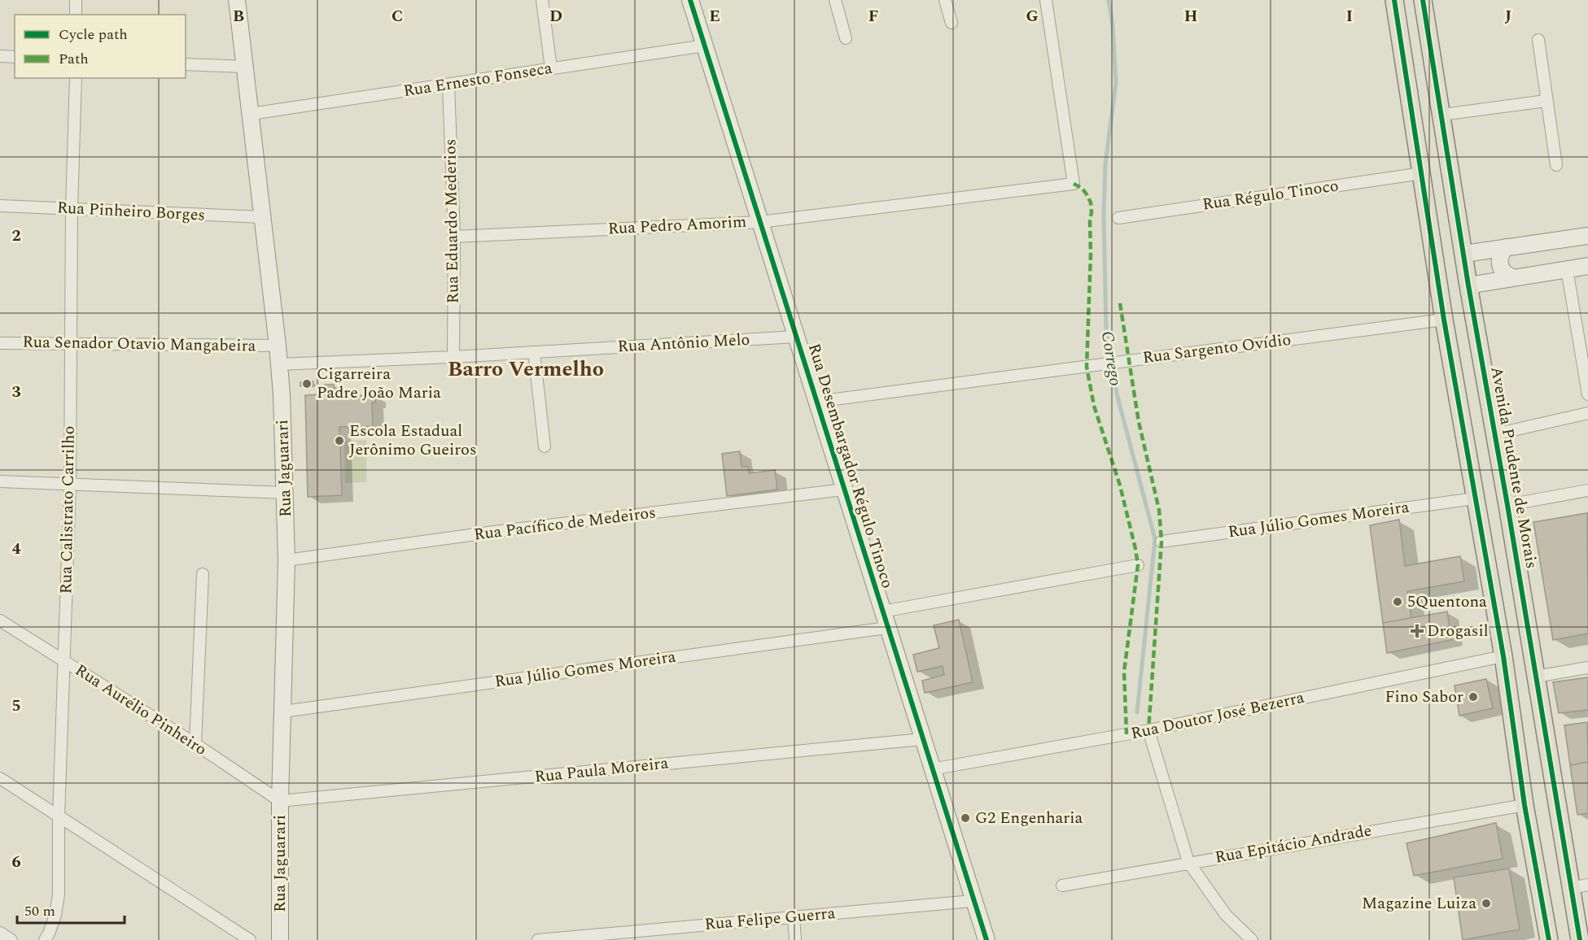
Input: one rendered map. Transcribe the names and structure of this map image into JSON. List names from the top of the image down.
{
  "streets": {
    "main road": ["Rua Desembargador Régulo Tinoco", "Avenida Prudente de Morais", "Rua Jaguarari"],
    "street": [
      "Rua Ernesto Fonseca",
      "Rua Régulo Tinoco",
      "Rua Pinheiro Borges",
      "Rua Eduardo Mederios",
      "Rua Pedro Amorim",
      "Rua Antônio Melo",
      "Rua Senador Otavio Mangabeira",
      "Rua Sargento Ovídio",
      "Rua Calistrato Carrilho",
      "Rua Júlio Gomes Moreira",
      "Rua Pacífico de Medeiros",
      "Rua Aurélio Pinheiro",
      "Rua Doutor José Bezerra",
      "Rua Paula Moreira",
      "Rua Epitácio Andrade",
      "Rua Felipe Guerra"
    ]
  },
  "crossings": [
    ["Rua Ernesto Fonseca", "Rua Eduardo Mederios"],
    ["Rua Ernesto Fonseca", "Rua Desembargador Régulo Tinoco"],
    ["Rua Ernesto Fonseca", "Rua Jaguarari"],
    ["Rua Pinheiro Borges", "Rua Jaguarari"],
    ["Rua Pinheiro Borges", "Rua Calistrato Carrilho"],
    ["Rua Eduardo Mederios", "Rua Pedro Amorim"],
    ["Rua Eduardo Mederios", "Rua Antônio Melo"],
    ["Rua Pedro Amorim", "Rua Desembargador Régulo Tinoco"],
    ["Rua Antônio Melo", "Rua Desembargador Régulo Tinoco"],
    ["Rua Antônio Melo", "Rua Jaguarari"],
    ["Rua Senador Otavio Mangabeira", "Rua Jaguarari"],
    ["Rua Senador Otavio Mangabeira", "Rua Calistrato Carrilho"],
    ["Rua Sargento Ovídio", "Rua Desembargador Régulo Tinoco"],
    ["Rua Desembargador Régulo Tinoco", "Rua Júlio Gomes Moreira"],
    ["Rua Desembargador Régulo Tinoco", "Rua Pacífico de Medeiros"],
    ["Rua Desembargador Régulo Tinoco", "Rua Doutor José Bezerra"],
    ["Rua Desembargador Régulo Tinoco", "Rua Paula Moreira"],
    ["Rua Desembargador Régulo Tinoco", "Rua Felipe Guerra"],
    ["Rua Jaguarari", "Rua Júlio Gomes Moreira"],
    ["Rua Jaguarari", "Rua Pacífico de Medeiros"],
    ["Rua Jaguarari", "Rua Aurélio Pinheiro"],
    ["Rua Jaguarari", "Rua Paula Moreira"],
    ["Rua Calistrato Carrilho", "Rua Aurélio Pinheiro"],
    ["Rua Aurélio Pinheiro", "Rua Paula Moreira"]
  ],
  "districts": ["Barro Vermelho"],
  "water": ["Corrego"],
  "places": {
    "other": [
      "Cigarreira Padre João Maria",
      "Escola Estadual Jerônimo Gueiros",
      "5Quentona",
      "Fino Sabor",
      "G2 Engenharia",
      "Magazine Luiza"
    ],
    "health": ["Drogasil"]
  },
  "legend": ["Cycle path", "Path"],
  "scale_bar": "50 m",
  "grid": {
    "columns": [
      "B",
      "C",
      "D",
      "E",
      "F",
      "G",
      "H",
      "I",
      "J"
    ],
    "rows": [
      "2",
      "3",
      "4",
      "5",
      "6"
    ]
  }
}
